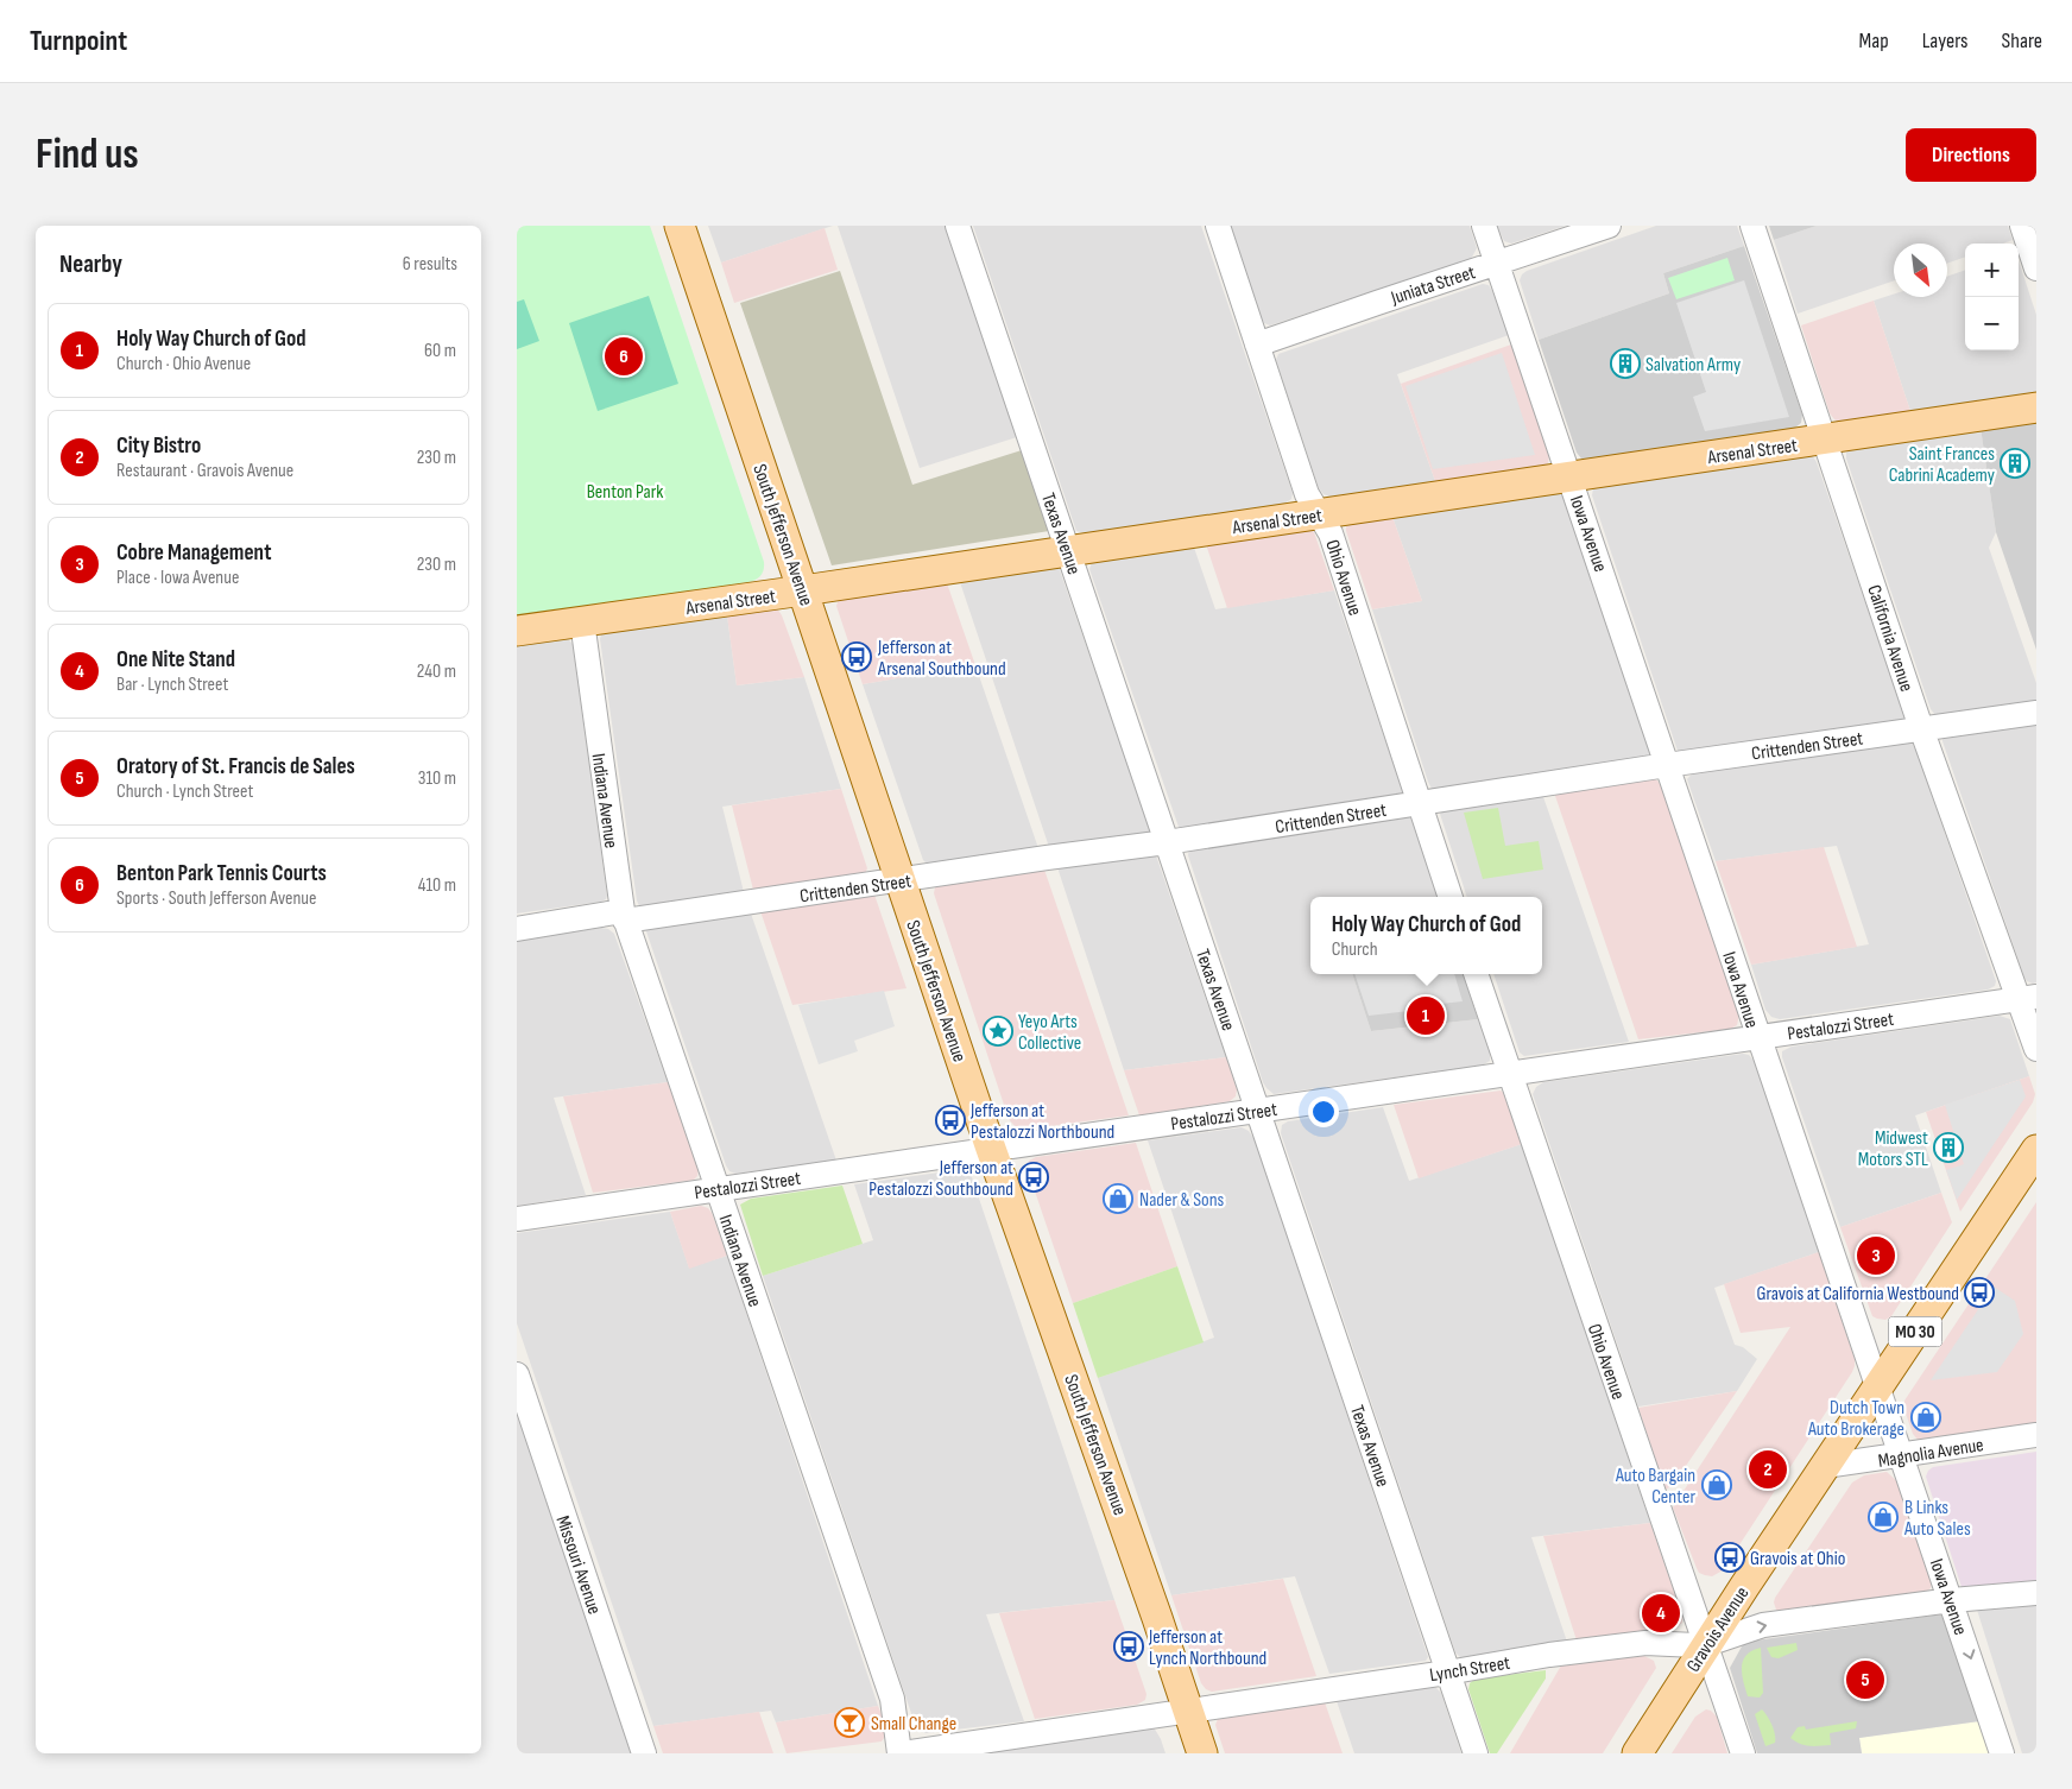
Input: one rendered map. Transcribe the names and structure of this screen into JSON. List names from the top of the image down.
{
  "streets": {
    "main road": [
      "Arsenal Street",
      "South Jefferson Avenue",
      "MO 30",
      "Gravois Avenue"
    ],
    "street": [
      "Juniata Street",
      "Texas Avenue",
      "Iowa Avenue",
      "Ohio Avenue",
      "California Avenue",
      "Crittenden Street",
      "Indiana Avenue",
      "Pestalozzi Street",
      "Magnolia Avenue",
      "Missouri Avenue",
      "Lynch Street"
    ]
  },
  "crossings": [
    ["Juniata Street", "Iowa Avenue"],
    ["Juniata Street", "Ohio Avenue"],
    ["Arsenal Street", "Texas Avenue"],
    ["Arsenal Street", "Iowa Avenue"],
    ["Arsenal Street", "South Jefferson Avenue"],
    ["Arsenal Street", "Ohio Avenue"],
    ["Arsenal Street", "California Avenue"],
    ["Arsenal Street", "Indiana Avenue"],
    ["Texas Avenue", "Crittenden Street"],
    ["Texas Avenue", "Pestalozzi Street"],
    ["Texas Avenue", "Lynch Street"],
    ["Iowa Avenue", "Crittenden Street"],
    ["Iowa Avenue", "Pestalozzi Street"],
    ["Iowa Avenue", "Magnolia Avenue"],
    ["Iowa Avenue", "Gravois Avenue"],
    ["Iowa Avenue", "Lynch Street"],
    ["South Jefferson Avenue", "Crittenden Street"],
    ["South Jefferson Avenue", "Pestalozzi Street"],
    ["South Jefferson Avenue", "Lynch Street"],
    ["Ohio Avenue", "Crittenden Street"],
    ["Ohio Avenue", "Pestalozzi Street"],
    ["Ohio Avenue", "Gravois Avenue"],
    ["Ohio Avenue", "Lynch Street"],
    ["California Avenue", "Crittenden Street"],
    ["California Avenue", "Pestalozzi Street"],
    ["Crittenden Street", "Indiana Avenue"],
    ["Indiana Avenue", "Pestalozzi Street"],
    ["Indiana Avenue", "Lynch Street"],
    ["Magnolia Avenue", "Gravois Avenue"],
    ["Gravois Avenue", "Lynch Street"]
  ],
  "parks": ["Benton Park"],
  "places": {
    "building": ["Salvation Army", "Saint Frances Cabrini Academy", "Midwest Motors STL"],
    "bus stop": [
      "Jefferson at Arsenal Southbound",
      "Jefferson at Pestalozzi Northbound",
      "Jefferson at Pestalozzi Southbound",
      "Gravois at California Westbound",
      "Gravois at Ohio",
      "Jefferson at Lynch Northbound"
    ],
    "place": ["Yeyo Arts Collective"],
    "shop": [
      "Nader & Sons",
      "Dutch Town Auto Brokerage",
      "Auto Bargain Center",
      "B Links Auto Sales"
    ],
    "bar": ["Small Change"]
  },
  "north": "bottom right",
  "page": {
    "header": "Turnpoint",
    "nav": ["Map", "Layers", "Share"],
    "buttons": "Directions",
    "title": "Find us",
    "heading": ["Nearby", "6 results"],
    "map_buttons": ["+", "−"],
    "list": [
      {
        "mark": "1",
        "name": "Holy Way Church of God",
        "note": "Church · Ohio Avenue",
        "value": "60 m"
      },
      {
        "mark": "2",
        "name": "City Bistro",
        "note": "Restaurant · Gravois Avenue",
        "value": "230 m"
      },
      {
        "mark": "3",
        "name": "Cobre Management",
        "note": "Place · Iowa Avenue",
        "value": "230 m"
      },
      {
        "mark": "4",
        "name": "One Nite Stand",
        "note": "Bar · Lynch Street",
        "value": "240 m"
      },
      {
        "mark": "5",
        "name": "Oratory of St. Francis de Sales",
        "note": "Church · Lynch Street",
        "value": "310 m"
      },
      {
        "mark": "6",
        "name": "Benton Park Tennis Courts",
        "note": "Sports · South Jefferson Avenue",
        "value": "410 m"
      }
    ],
    "pins": [
      "6",
      "1",
      "3",
      "2",
      "4",
      "5"
    ],
    "popup": ["Holy Way Church of God", "Church"]
  }
}
